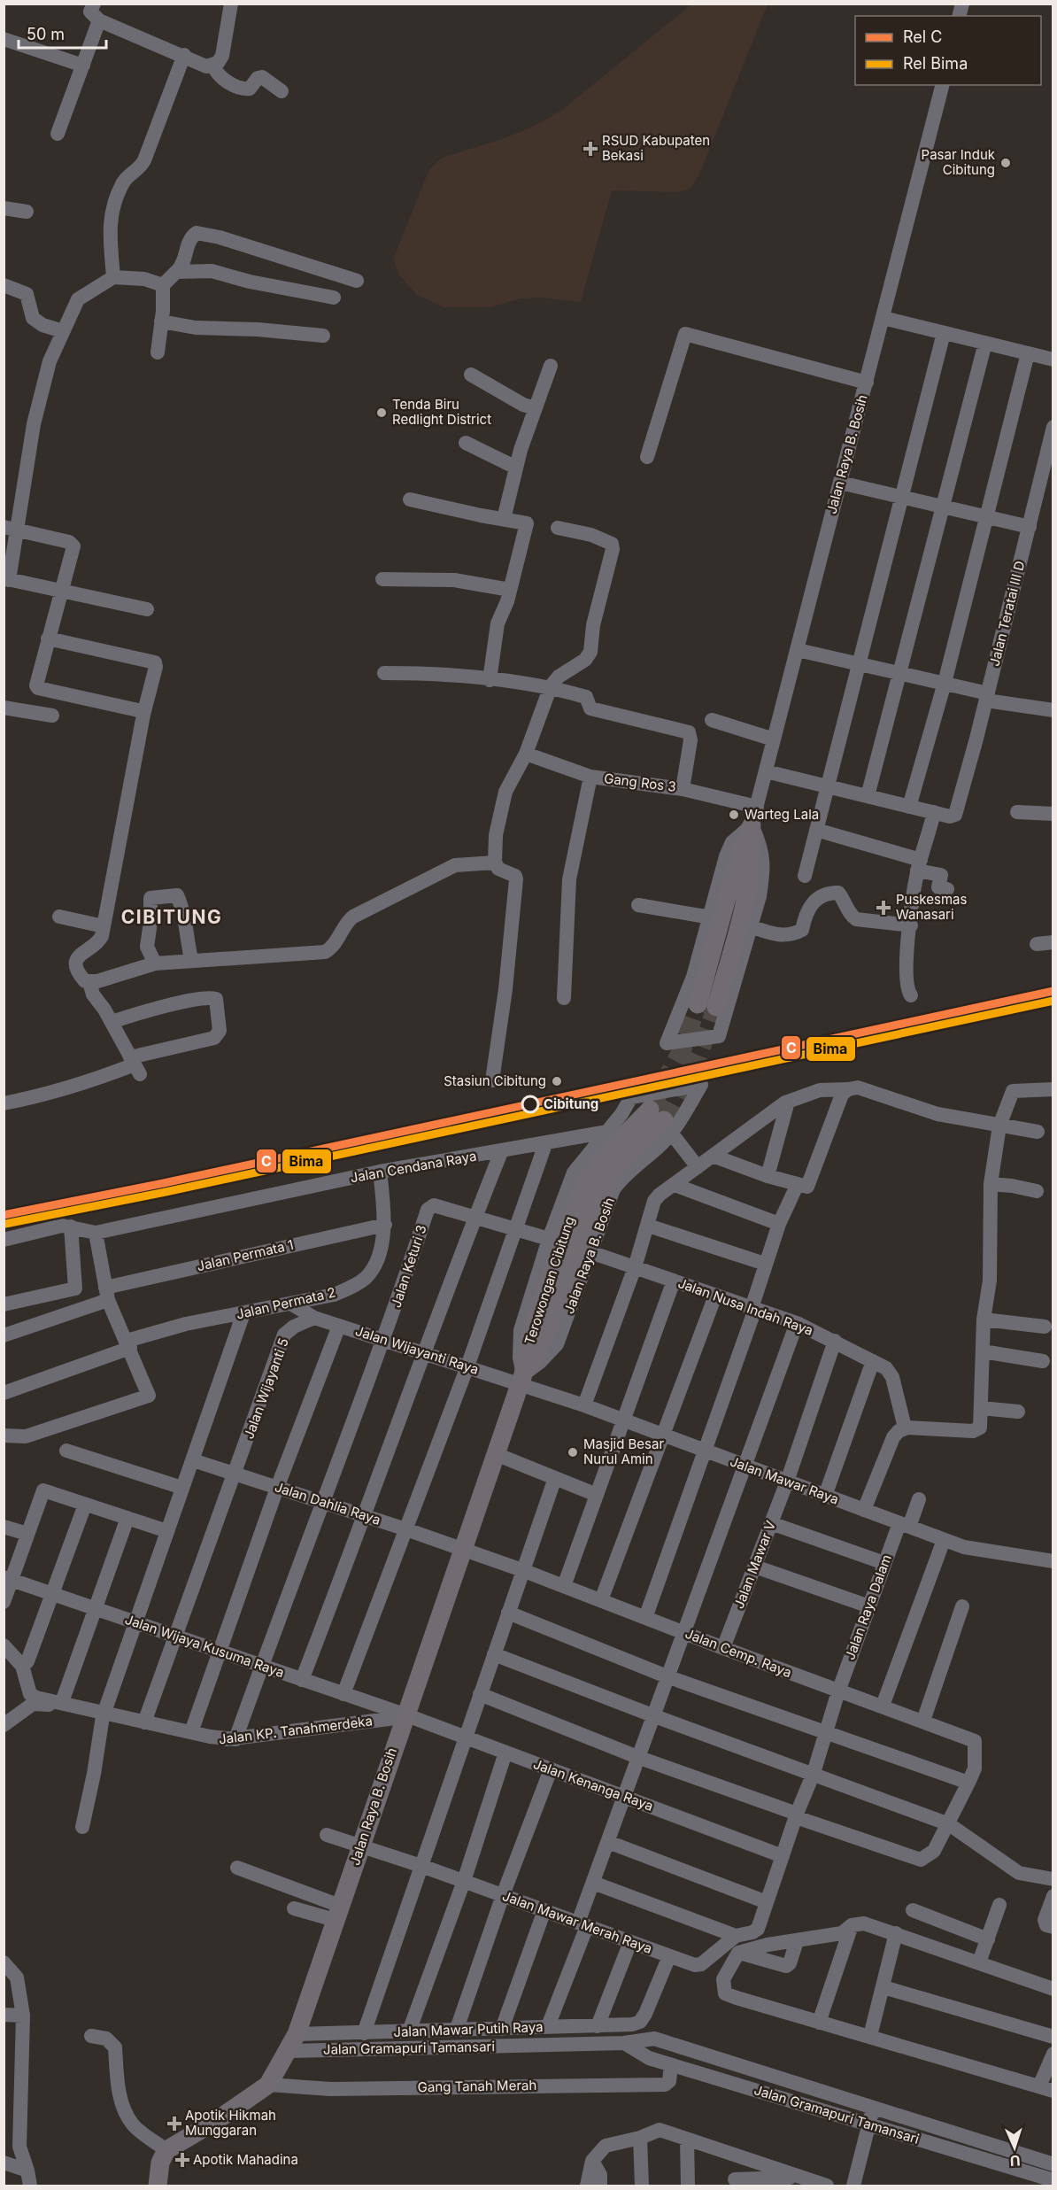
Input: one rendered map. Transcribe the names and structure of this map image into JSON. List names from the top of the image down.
{
  "streets": {
    "main road": ["Jalan Raya B. Bosih", "Terowongan Cibitung"],
    "street": [
      "Jalan Teratai III D",
      "Gang Ros 3",
      "Jalan Cendana Raya",
      "Jalan Permata 1",
      "Jalan Keturi 3",
      "Jalan Permata 2",
      "Jalan Nusa Indah Raya",
      "Jalan Wijayanti Raya",
      "Jalan Wijayanti 5",
      "Jalan Mawar Raya",
      "Jalan Dahlia Raya",
      "Jalan Mawar V",
      "Jalan Raya Dalam",
      "Jalan Wijaya Kusuma Raya",
      "Jalan Cemp. Raya",
      "Jalan KP. Tanahmerdeka",
      "Jalan Kenanga Raya",
      "Jalan Mawar Merah Raya",
      "Jalan Mawar Putih Raya",
      "Jalan Gramapuri Tamansari",
      "Gang Tanah Merah"
    ]
  },
  "crossings": [
    ["Jalan Raya B. Bosih", "Gang Ros 3"],
    ["Jalan Raya B. Bosih", "Jalan Cendana Raya"],
    ["Jalan Raya B. Bosih", "Jalan Keturi 3"],
    ["Jalan Raya B. Bosih", "Terowongan Cibitung"],
    ["Jalan Raya B. Bosih", "Jalan Nusa Indah Raya"],
    ["Jalan Raya B. Bosih", "Jalan Wijayanti Raya"],
    ["Jalan Raya B. Bosih", "Jalan Mawar Raya"],
    ["Jalan Raya B. Bosih", "Jalan Dahlia Raya"],
    ["Jalan Raya B. Bosih", "Jalan Wijaya Kusuma Raya"],
    ["Jalan Raya B. Bosih", "Jalan Cemp. Raya"],
    ["Jalan Raya B. Bosih", "Jalan KP. Tanahmerdeka"],
    ["Jalan Raya B. Bosih", "Jalan Kenanga Raya"],
    ["Jalan Raya B. Bosih", "Jalan Mawar Merah Raya"],
    ["Jalan Raya B. Bosih", "Jalan Mawar Putih Raya"],
    ["Jalan Raya B. Bosih", "Jalan Gramapuri Tamansari"],
    ["Jalan Raya B. Bosih", "Gang Tanah Merah"],
    ["Jalan Cendana Raya", "Jalan Permata 2"],
    ["Jalan Permata 1", "Jalan Permata 2"],
    ["Jalan Keturi 3", "Jalan Wijayanti Raya"],
    ["Jalan Keturi 3", "Jalan Dahlia Raya"],
    ["Jalan Keturi 3", "Jalan Wijaya Kusuma Raya"],
    ["Jalan Keturi 3", "Jalan KP. Tanahmerdeka"],
    ["Terowongan Cibitung", "Jalan Wijayanti Raya"],
    ["Terowongan Cibitung", "Jalan Mawar Raya"],
    ["Jalan Permata 2", "Jalan Wijayanti Raya"],
    ["Jalan Nusa Indah Raya", "Jalan Mawar V"],
    ["Jalan Wijayanti Raya", "Jalan Wijayanti 5"],
    ["Jalan Wijayanti Raya", "Jalan Mawar Raya"],
    ["Jalan Wijayanti 5", "Jalan Dahlia Raya"],
    ["Jalan Wijayanti 5", "Jalan Wijaya Kusuma Raya"],
    ["Jalan Mawar Raya", "Jalan Mawar V"],
    ["Jalan Mawar Raya", "Jalan Raya Dalam"],
    ["Jalan Dahlia Raya", "Jalan Cemp. Raya"],
    ["Jalan Mawar V", "Jalan Cemp. Raya"],
    ["Jalan Raya Dalam", "Jalan Cemp. Raya"],
    ["Jalan Raya Dalam", "Jalan Kenanga Raya"],
    ["Jalan Raya Dalam", "Jalan Mawar Merah Raya"],
    ["Jalan Wijaya Kusuma Raya", "Jalan KP. Tanahmerdeka"],
    ["Jalan Wijaya Kusuma Raya", "Jalan Kenanga Raya"],
    ["Jalan KP. Tanahmerdeka", "Jalan Kenanga Raya"],
    ["Jalan Mawar Merah Raya", "Jalan Mawar Putih Raya"],
    ["Jalan Mawar Putih Raya", "Jalan Gramapuri Tamansari"],
    ["Jalan Gramapuri Tamansari", "Gang Tanah Merah"]
  ],
  "districts": ["CIBITUNG"],
  "places": {
    "health": [
      "RSUD Kabupaten Bekasi",
      "Puskesmas Wanasari",
      "Apotik Hikmah Munggaran",
      "Apotik Mahadina"
    ],
    "other": [
      "Pasar Induk Cibitung",
      "Tenda Biru Redlight District",
      "Warteg Lala",
      "Stasiun Cibitung",
      "Cibitung",
      "Masjid Besar Nurul Amin"
    ]
  },
  "lines": ["rail line C", "rail line Bima"],
  "legend": ["Rel C", "Rel Bima"],
  "scale_bar": "50 m",
  "north": "bottom"
}
